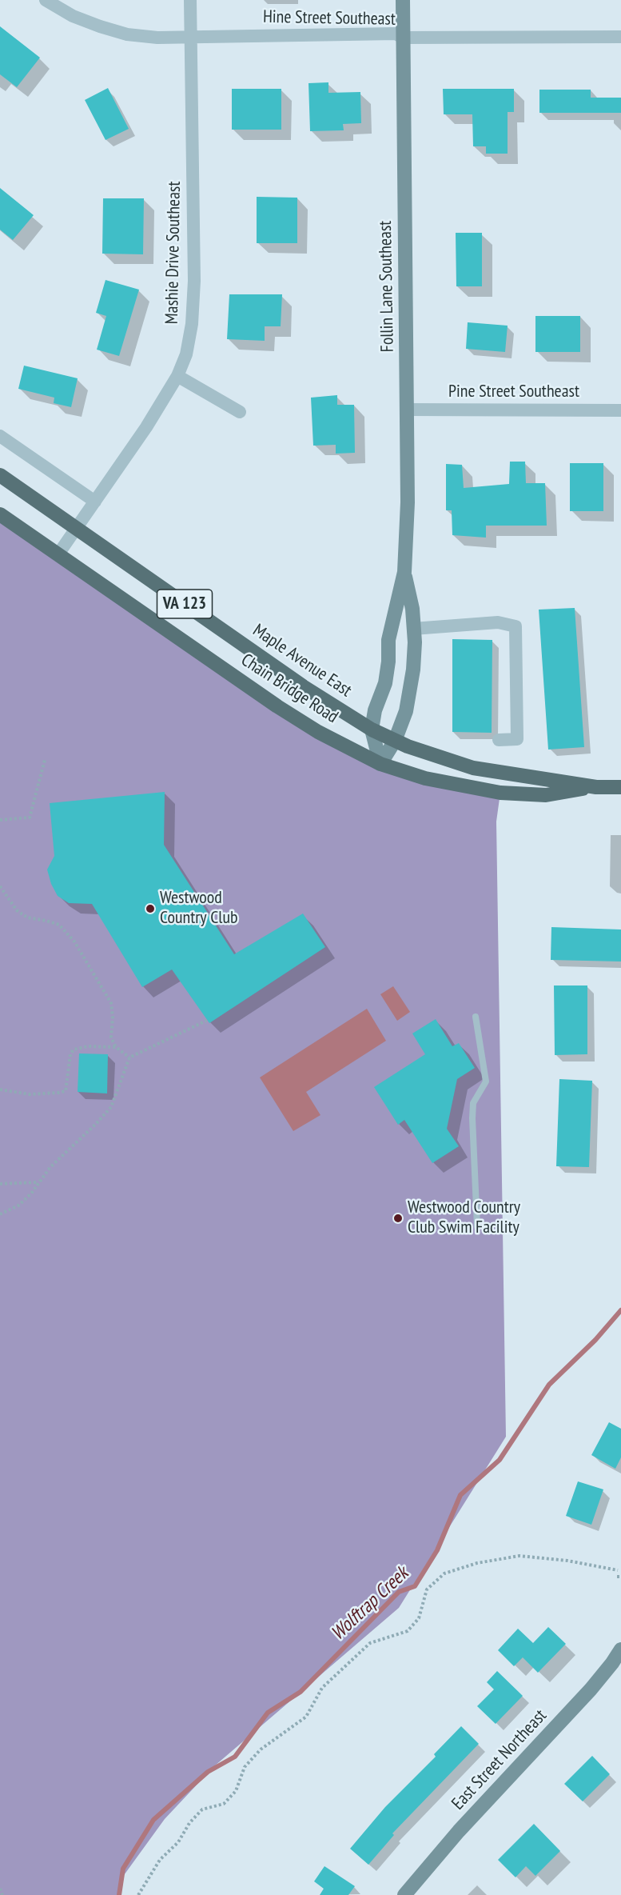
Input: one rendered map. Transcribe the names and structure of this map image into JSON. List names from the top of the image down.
{
  "streets": {
    "main road": ["VA 123", "Maple Avenue East", "Chain Bridge Road"],
    "street": [
      "Hine Street Southeast",
      "Mashie Drive Southeast",
      "Follin Lane Southeast",
      "Pine Street Southeast",
      "East Street Northeast"
    ]
  },
  "crossings": [
    ["Hine Street Southeast", "Mashie Drive Southeast"],
    ["Hine Street Southeast", "Follin Lane Southeast"],
    ["Mashie Drive Southeast", "Maple Avenue East"],
    ["Mashie Drive Southeast", "Chain Bridge Road"],
    ["Follin Lane Southeast", "Pine Street Southeast"],
    ["Follin Lane Southeast", "Maple Avenue East"],
    ["Follin Lane Southeast", "Chain Bridge Road"],
    ["Maple Avenue East", "Chain Bridge Road"]
  ],
  "water": ["Wolftrap Creek"],
  "places": ["Westwood Country Club", "Westwood Country Club Swim Facility"]
}
